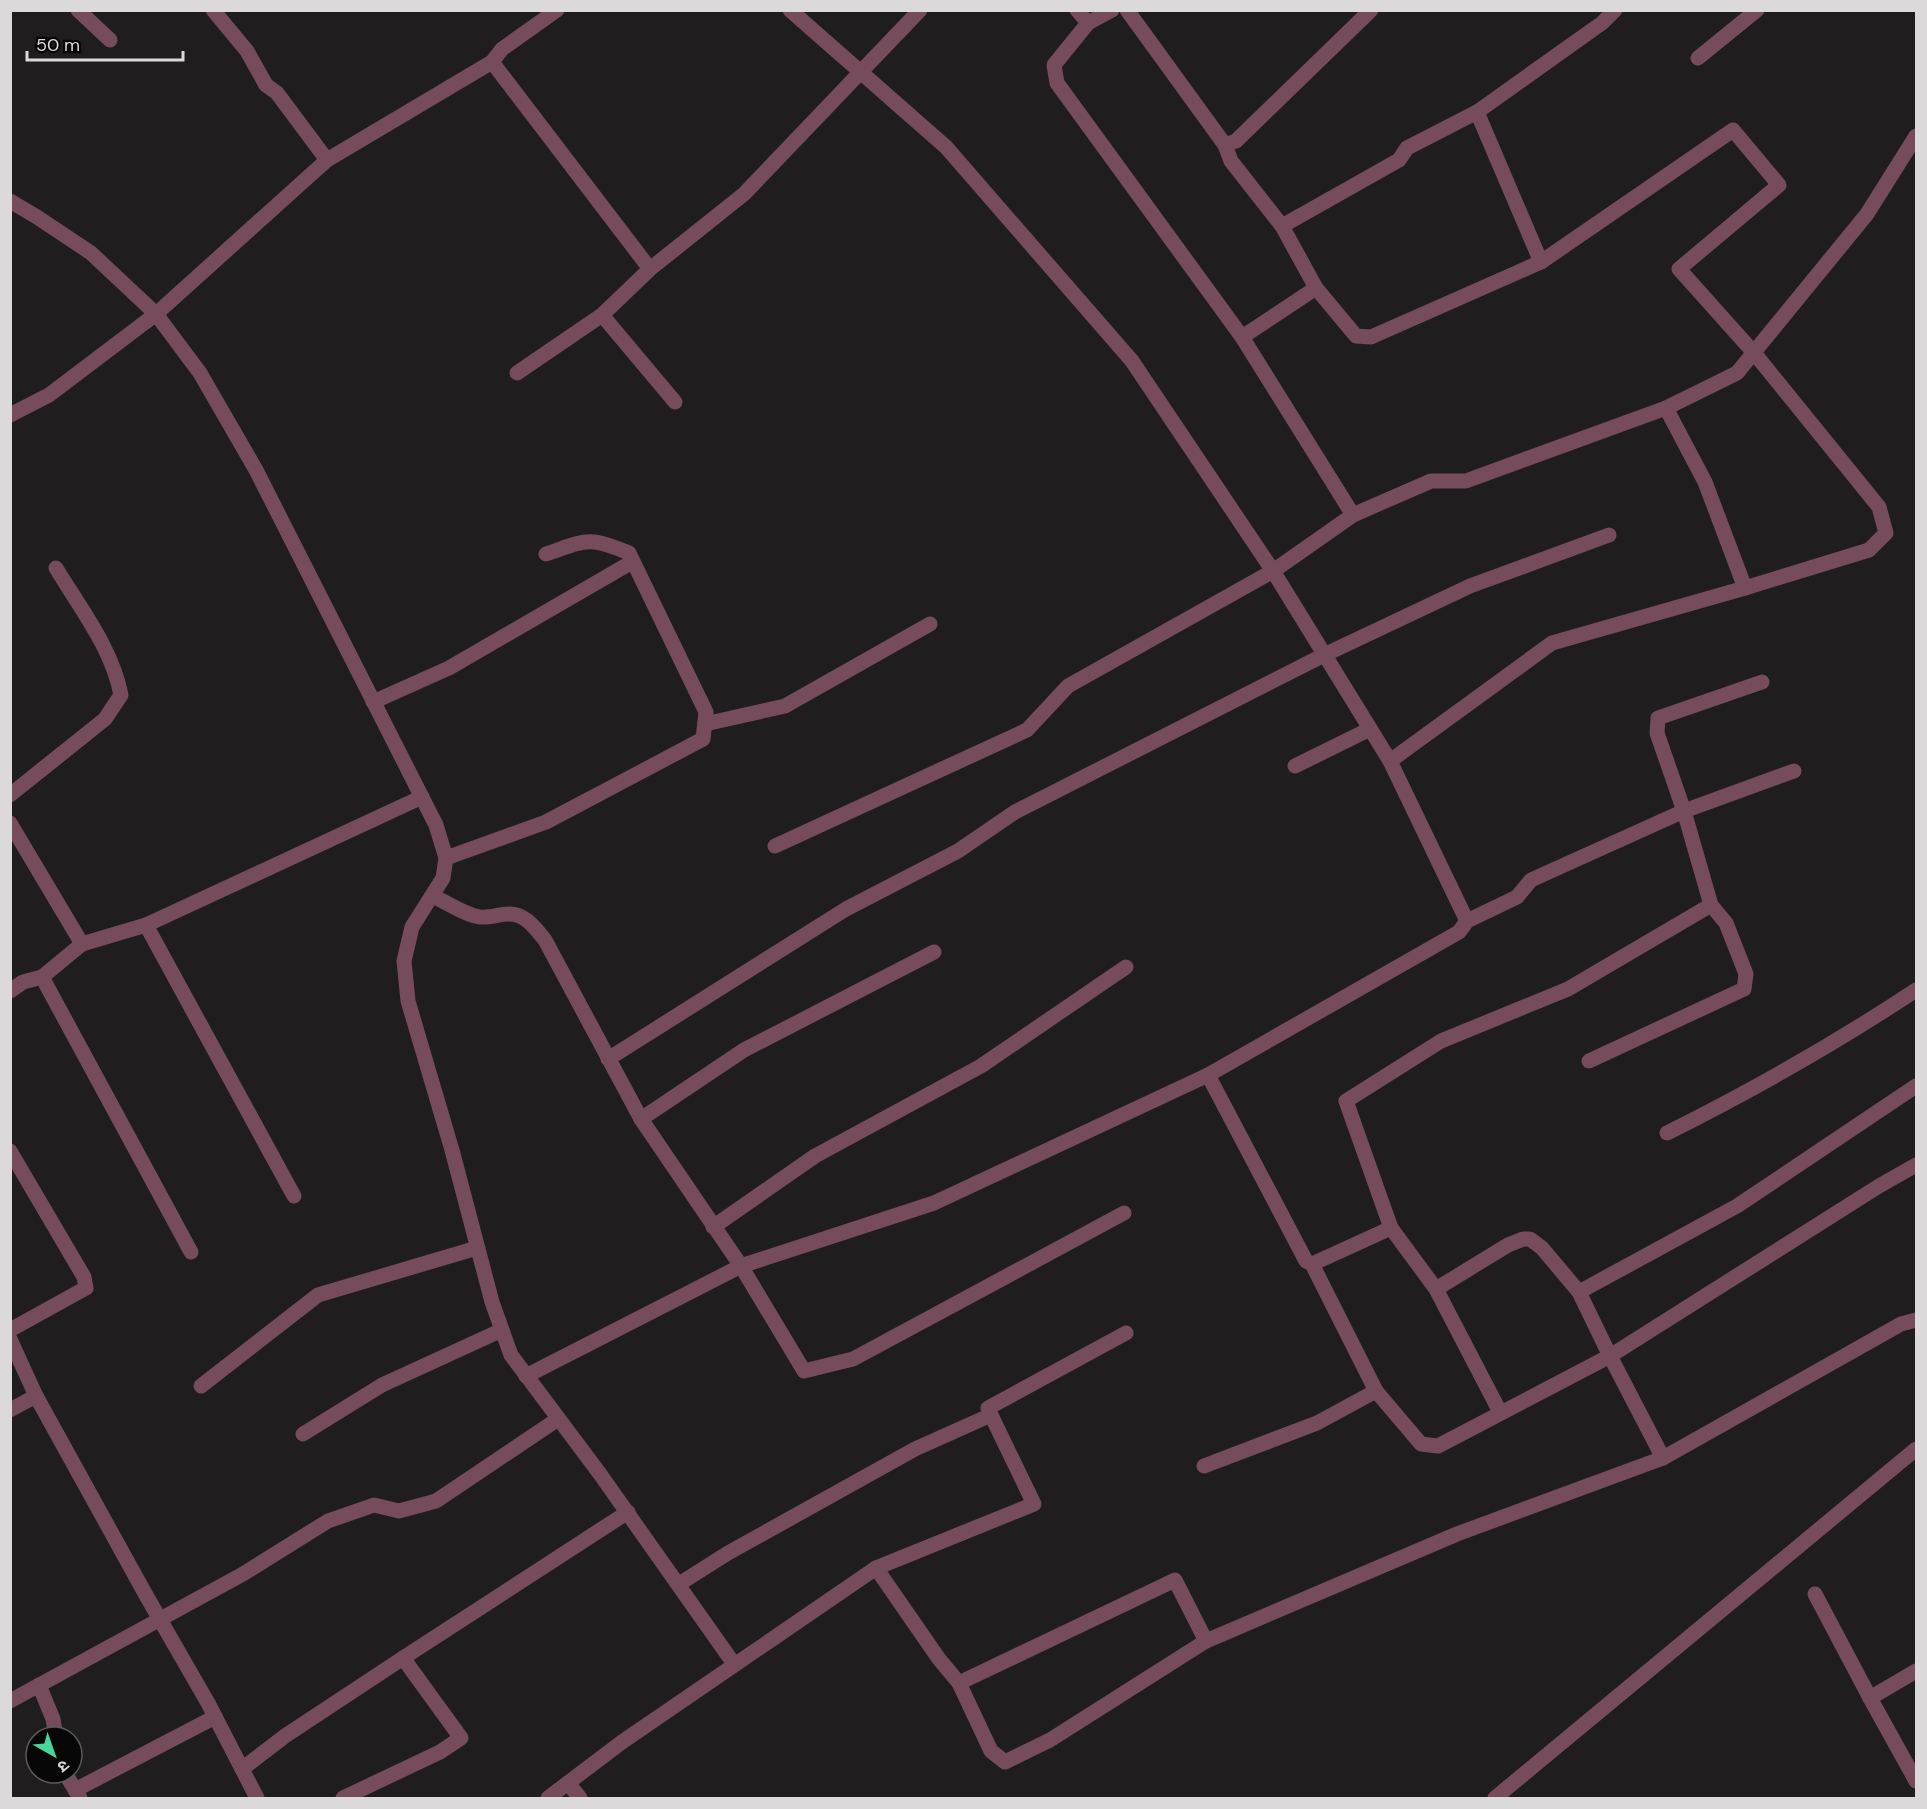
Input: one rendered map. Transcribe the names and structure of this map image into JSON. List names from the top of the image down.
{
  "scale_bar": "50 m",
  "north": "bottom right"
}
